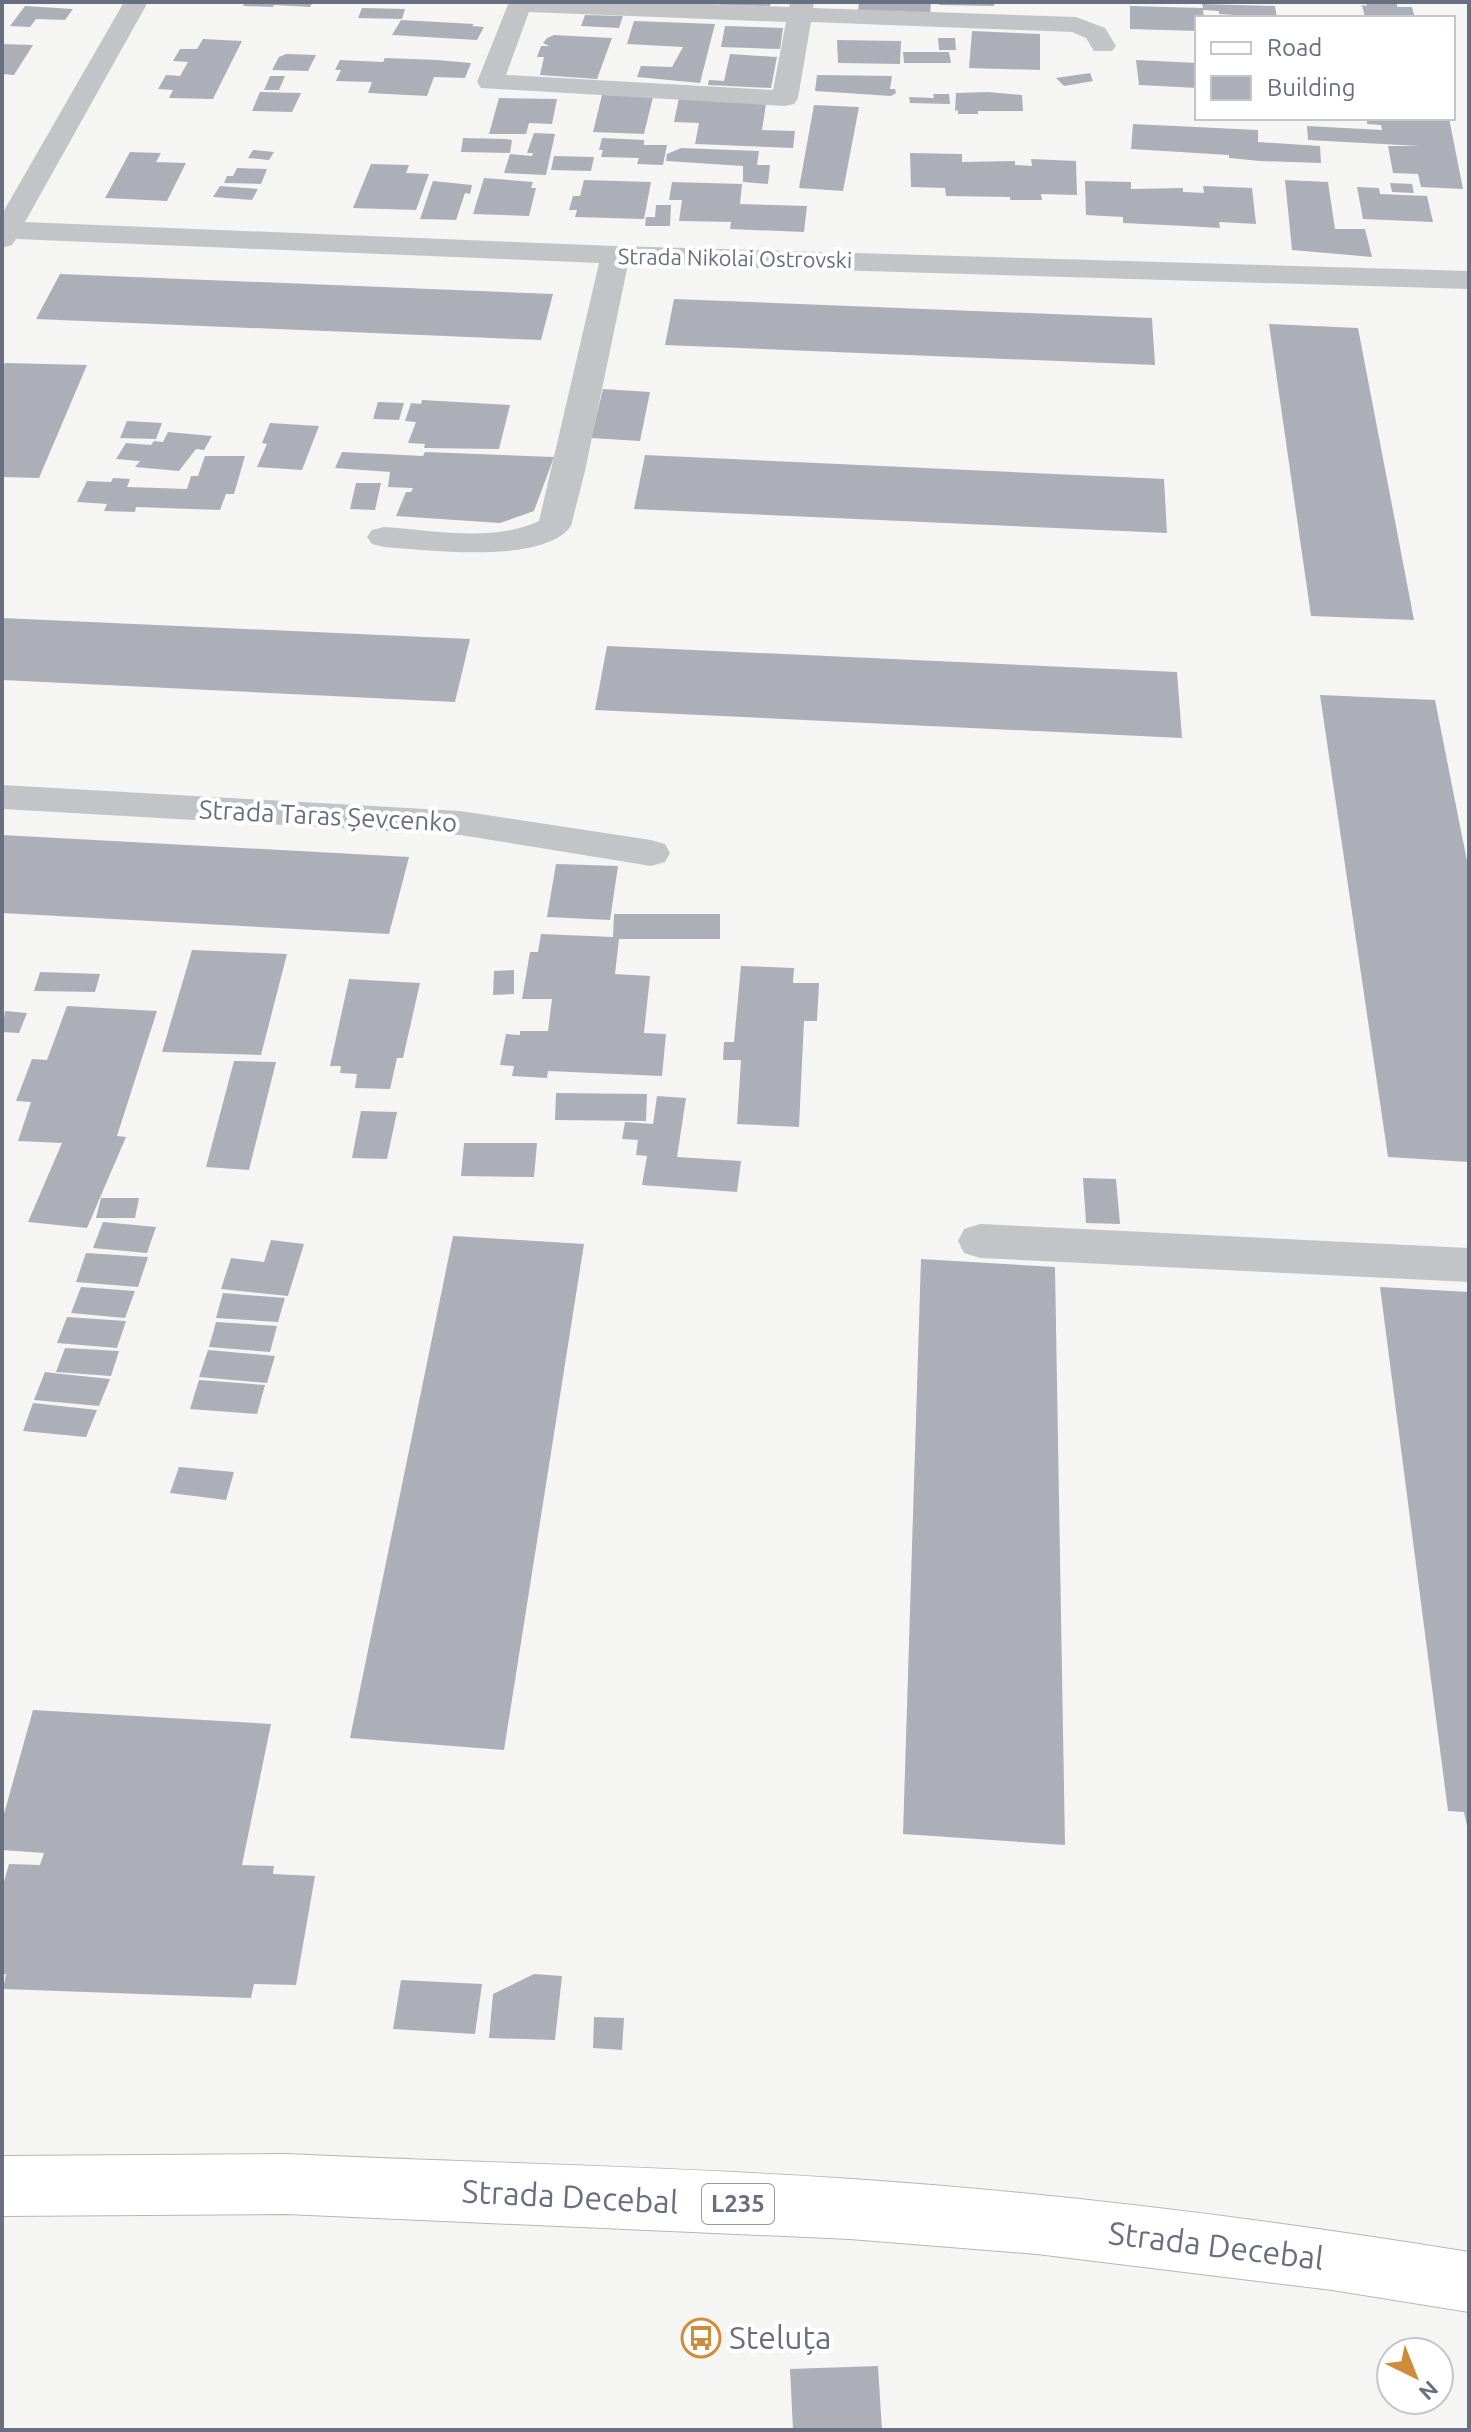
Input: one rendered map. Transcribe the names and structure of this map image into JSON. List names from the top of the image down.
{
  "streets": {
    "main road": ["Strada Decebal", "L235"],
    "street": ["Strada Nikolai Ostrovski", "Strada Taras Șevcenko"]
  },
  "places": {
    "bus stop": ["Steluța"]
  },
  "legend": ["Road", "Building"],
  "north": "bottom right"
}
